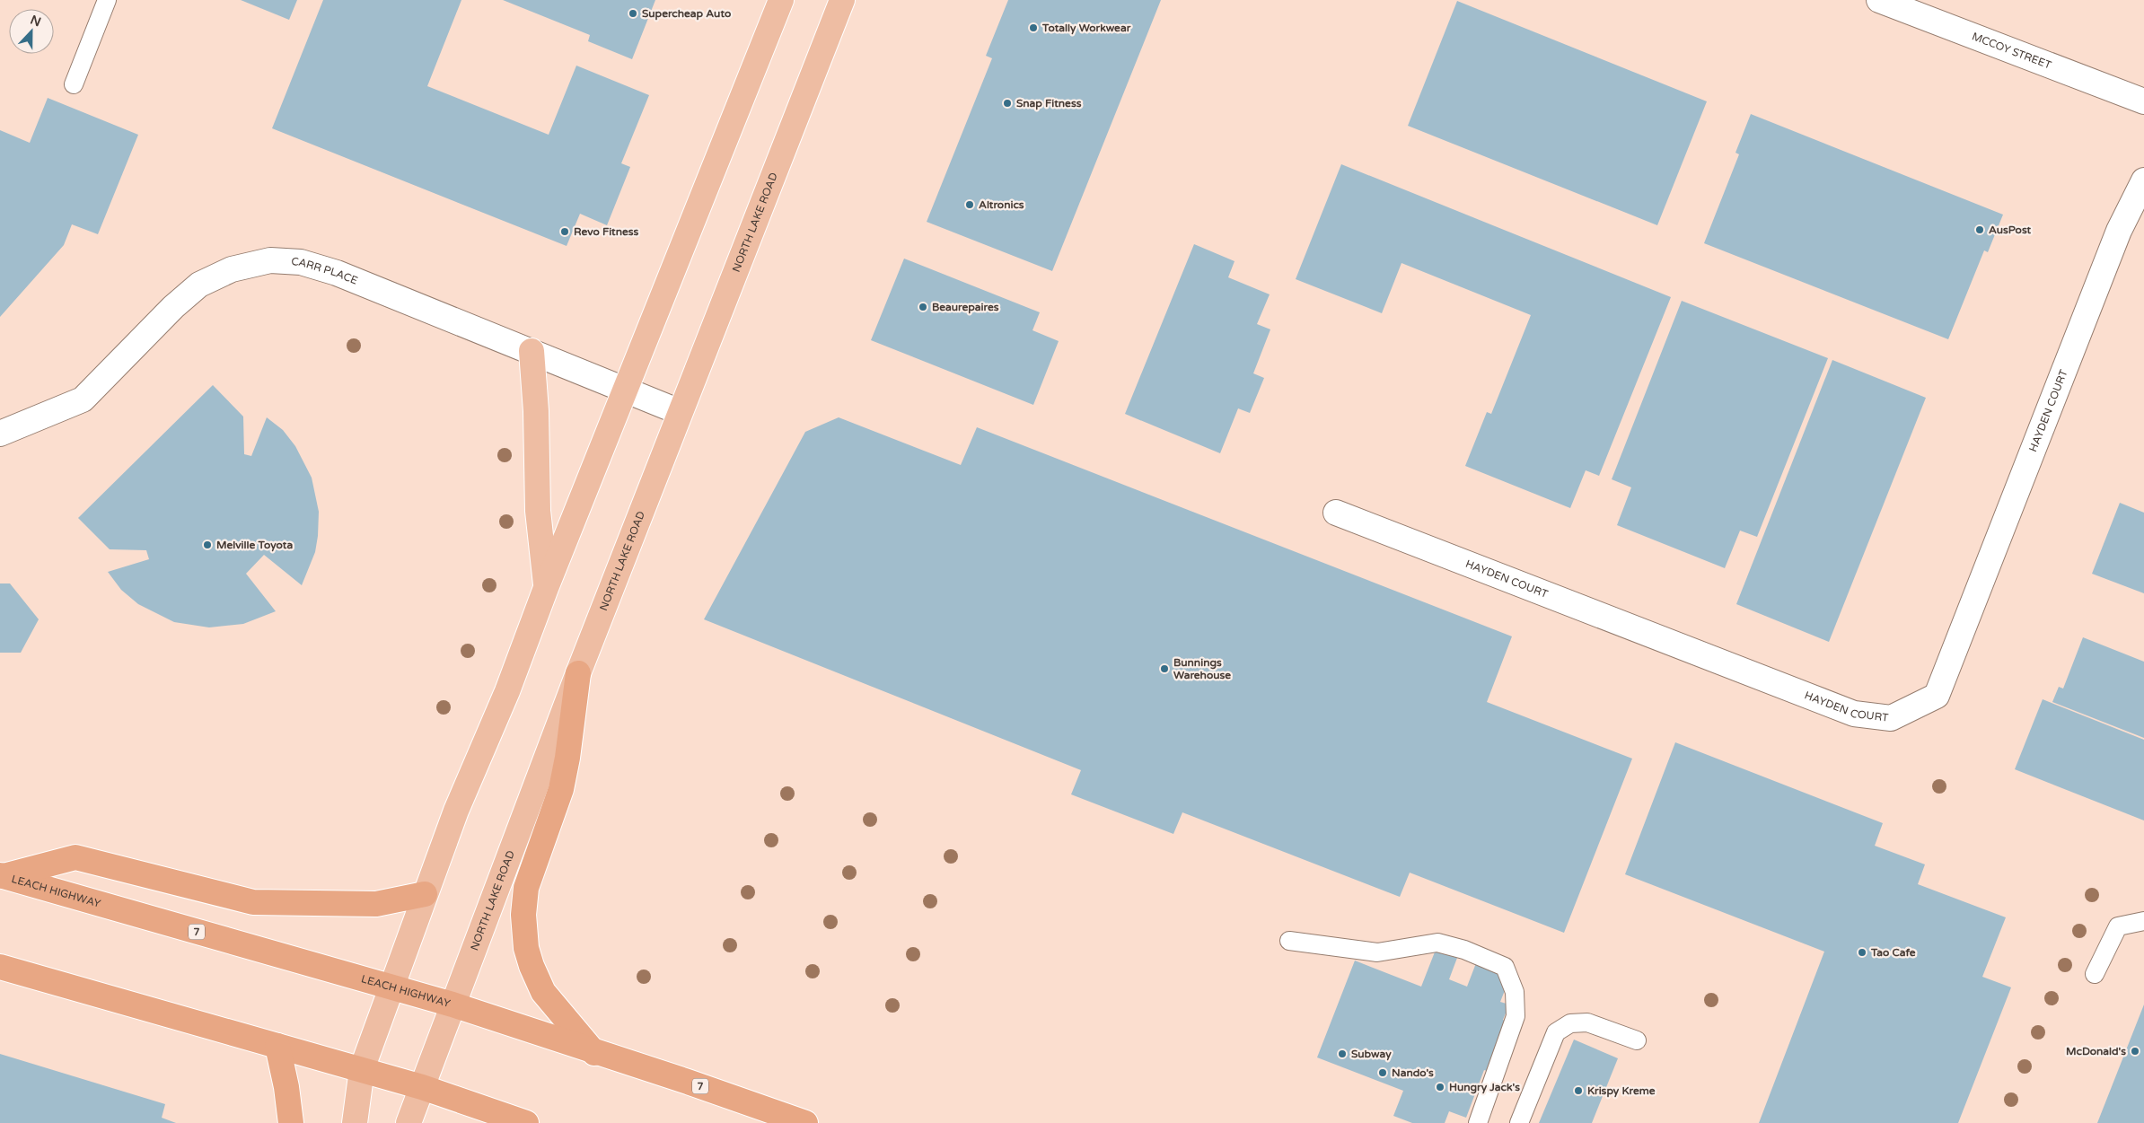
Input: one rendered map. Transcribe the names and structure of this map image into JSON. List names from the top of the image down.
{
  "streets": {
    "highway": ["LEACH HIGHWAY", "7"],
    "main road": ["NORTH LAKE ROAD"],
    "street": ["MCCOY STREET", "CARR PLACE", "HAYDEN COURT"]
  },
  "crossings": [
    ["NORTH LAKE ROAD", "CARR PLACE"],
    ["NORTH LAKE ROAD", "LEACH HIGHWAY"]
  ],
  "places": [
    "Supercheap Auto",
    "Totally Workwear",
    "Snap Fitness",
    "Altronics",
    "AusPost",
    "Revo Fitness",
    "Beaurepaires",
    "Melville Toyota",
    "Bunnings Warehouse",
    "Tao Cafe",
    "McDonald's",
    "Subway",
    "Nando's",
    "Hungry Jack's",
    "Krispy Kreme"
  ],
  "north": "top"
}
